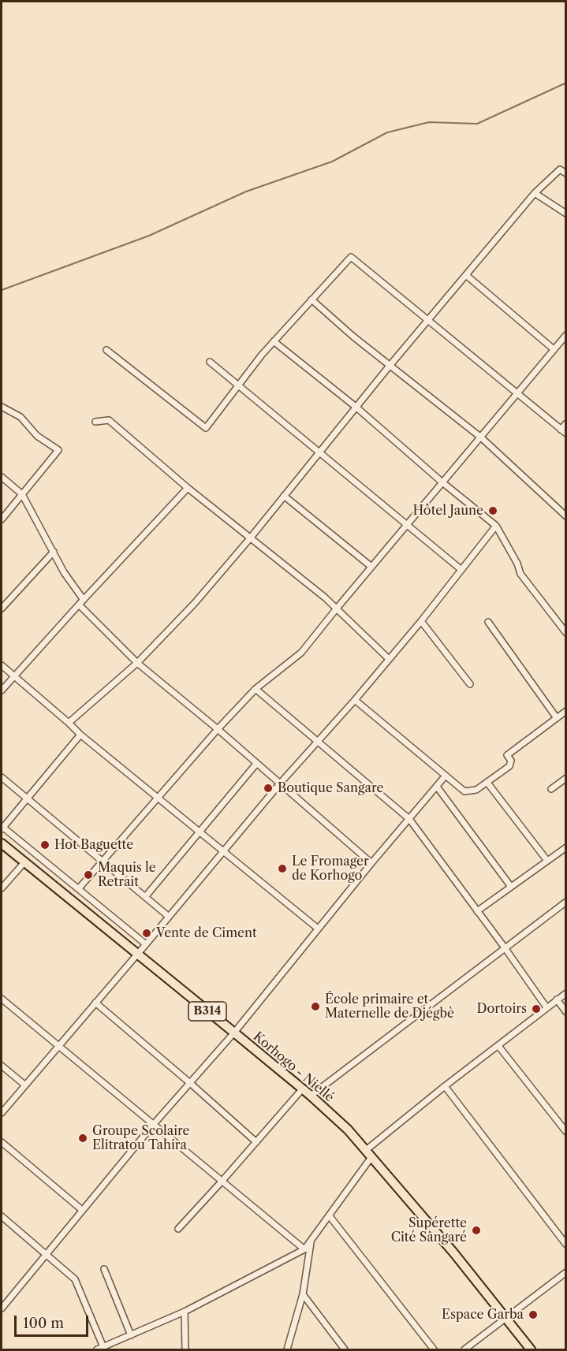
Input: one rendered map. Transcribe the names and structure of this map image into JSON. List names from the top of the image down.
{
  "streets": {
    "main road": ["B314", "Korhogo - Niellé"]
  },
  "places": [
    "Hôtel Jaune",
    "Boutique Sangare",
    "Hot Baguette",
    "Le Fromager de Korhogo",
    "Maquis le Retrait",
    "Vente de Ciment",
    "École primaire et Maternelle de Djégbè",
    "Dortoirs",
    "Groupe Scolaire Elitratou Tahira",
    "Supérette Cité Sangaré",
    "Espace Garba"
  ],
  "scale_bar": "100 m"
}
